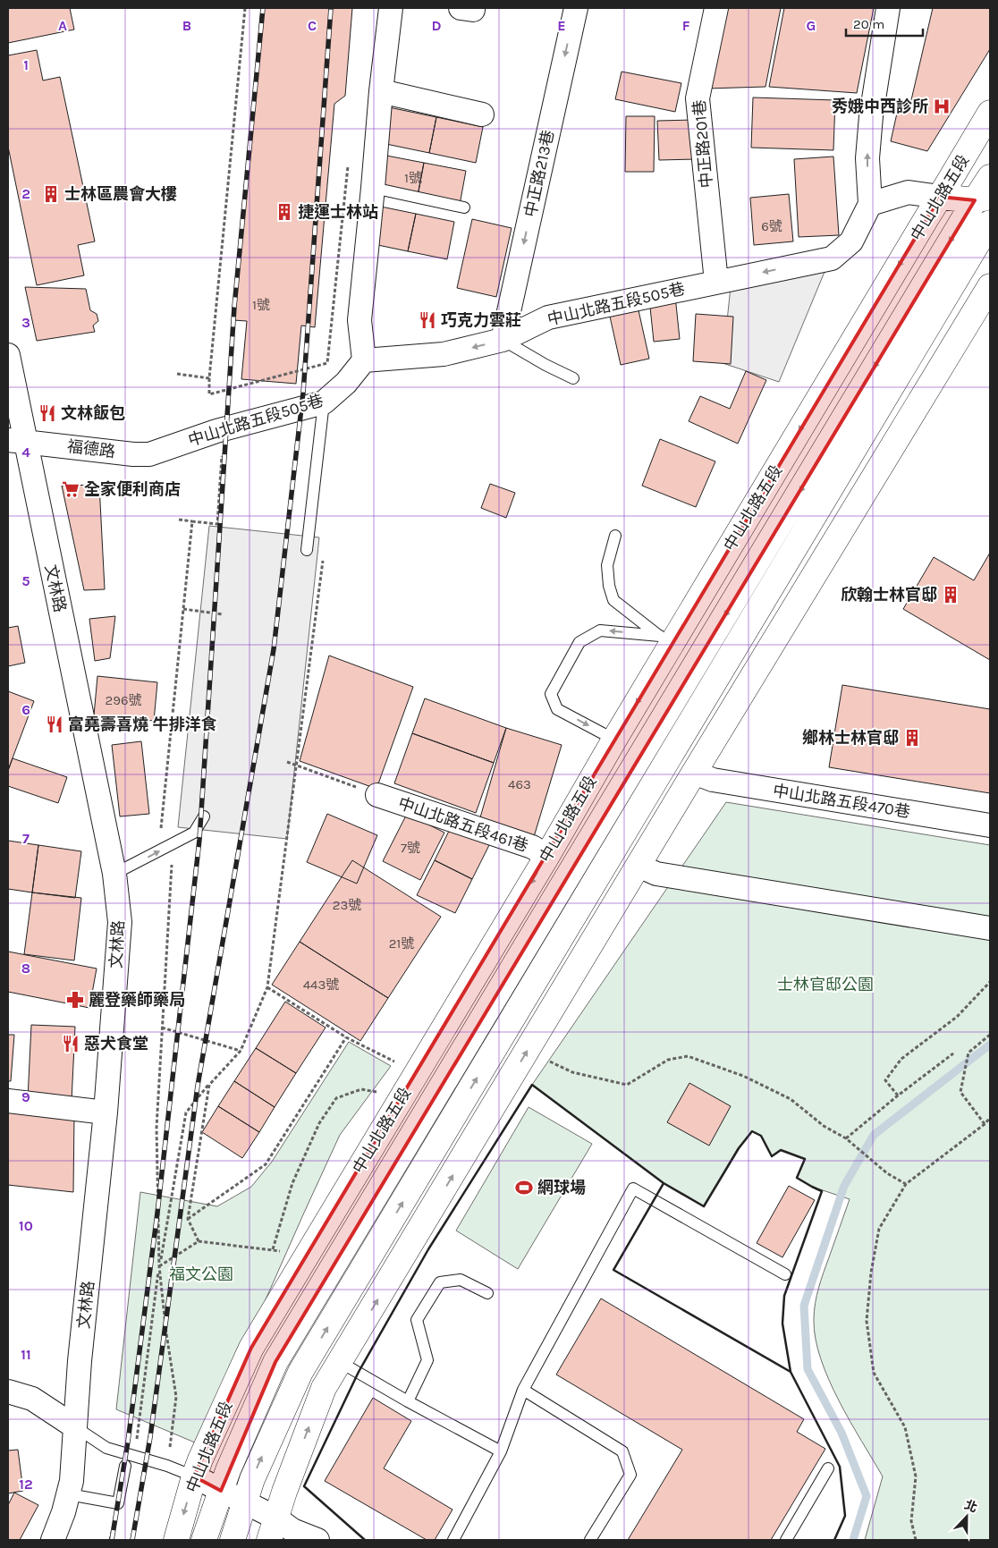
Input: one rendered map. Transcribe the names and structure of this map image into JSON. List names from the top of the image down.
{
  "streets": {
    "main road": ["中山北路五段"],
    "street": [
      "中正路201巷",
      "中正路213巷",
      "中山北路五段505巷",
      "福德路",
      "文林路",
      "中山北路五段470巷",
      "中山北路五段461巷"
    ]
  },
  "crossings": [
    ["中正路201巷", "中山北路五段505巷"],
    ["中正路213巷", "中山北路五段505巷"],
    ["中山北路五段", "中山北路五段461巷"],
    ["中山北路五段505巷", "福德路"],
    ["福德路", "文林路"]
  ],
  "one_way": ["中山北路五段505巷"],
  "parks": ["士林官邸公園", "福文公園"],
  "places": {
    "hospital": ["秀娥中西診所"],
    "building": [
      "士林區農會大樓",
      "捷運士林站",
      "欣翰士林官邸",
      "鄉林士林官邸"
    ],
    "restaurant": [
      "巧克力雲莊",
      "文林飯包",
      "富堯壽喜燒 牛排洋食",
      "惡犬食堂"
    ],
    "supermarket": ["全家便利商店"],
    "pharmacy": ["麗登藥師藥局"],
    "sports": ["網球場"]
  },
  "house_numbers": [
    "1號",
    "6號",
    "1號",
    "296號",
    "463",
    "7號",
    "23號",
    "21號",
    "443號"
  ],
  "scale_bar": "20 m",
  "north": "top",
  "grid": {
    "columns": [
      "A",
      "B",
      "C",
      "D",
      "E",
      "F",
      "G"
    ],
    "rows": [
      "1",
      "2",
      "3",
      "4",
      "5",
      "6",
      "7",
      "8",
      "9",
      "10",
      "11",
      "12"
    ]
  }
}
